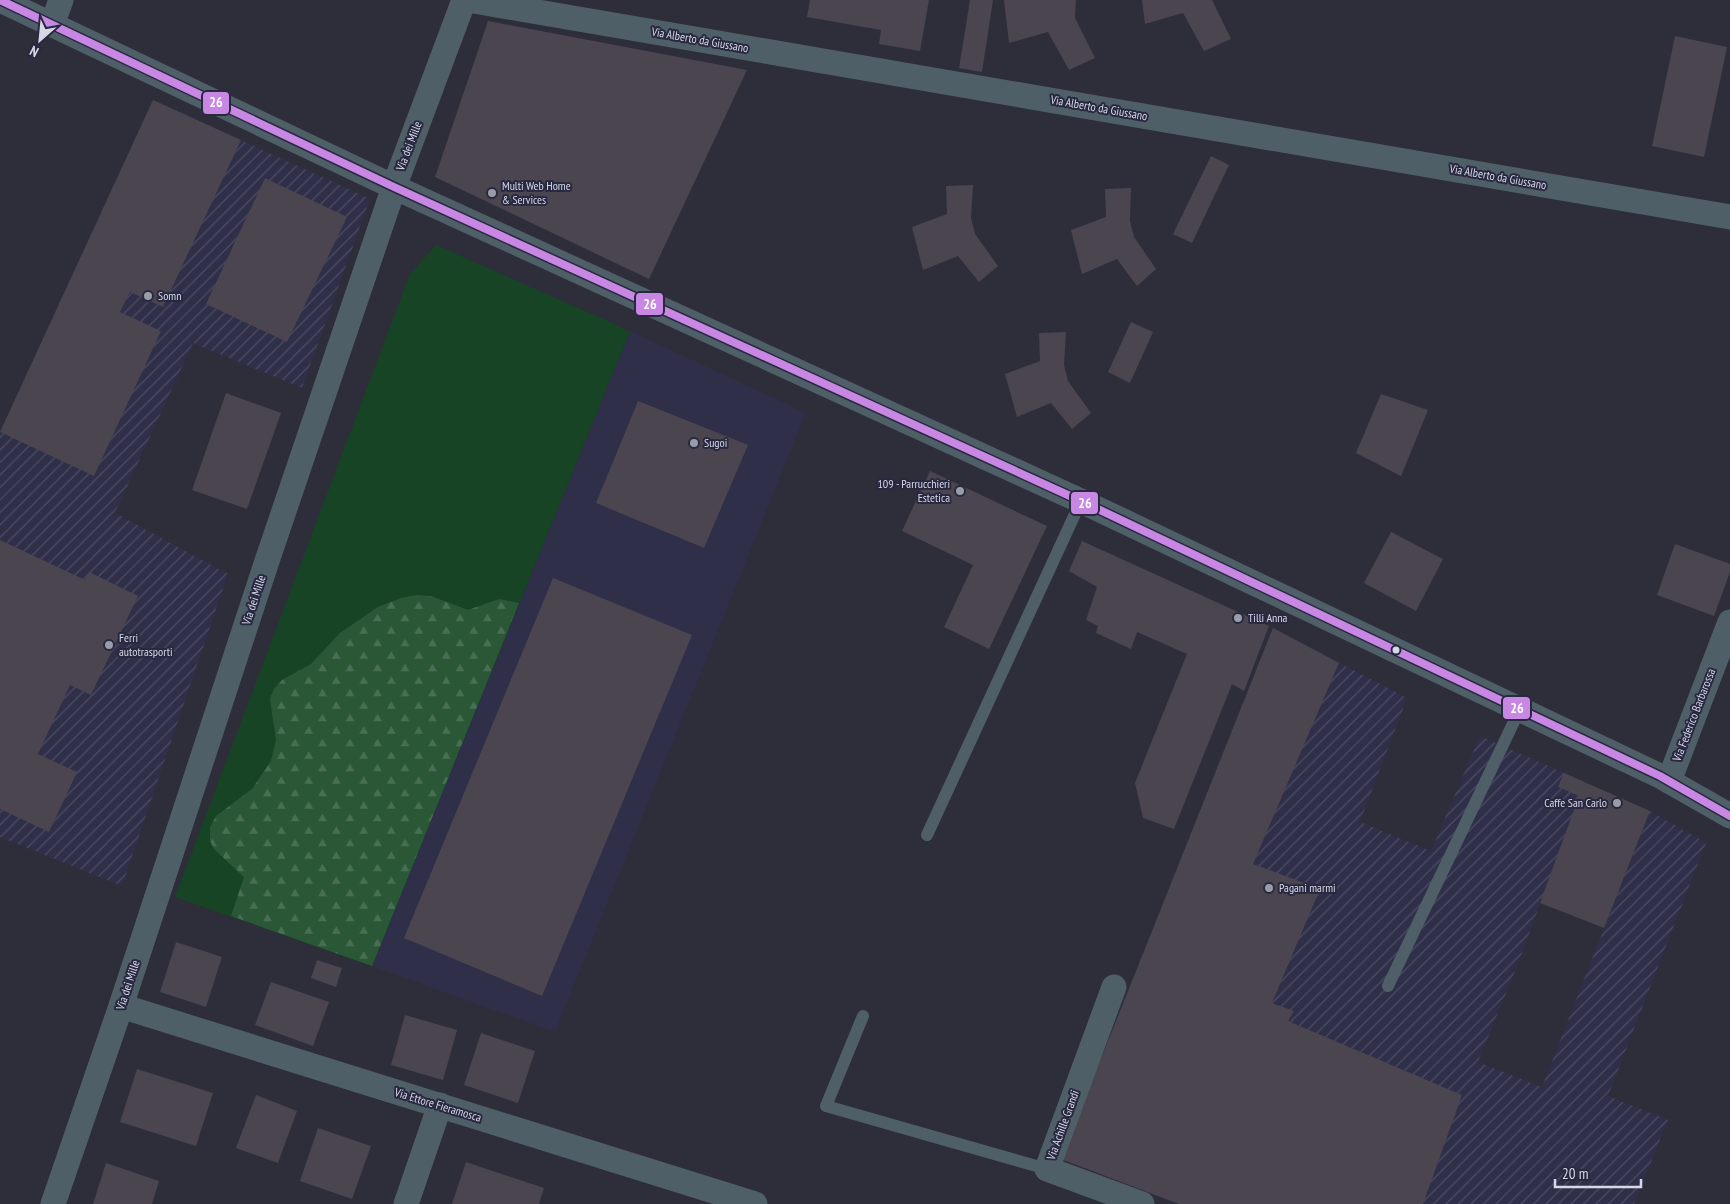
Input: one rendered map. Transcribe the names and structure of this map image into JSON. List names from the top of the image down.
{
  "streets": {
    "street": [
      "Via Alberto da Giussano",
      "Via dei Mille",
      "Via Federico Barbarossa",
      "Via Ettore Fieramosca",
      "Via Achille Grandi"
    ]
  },
  "crossings": [
    ["Via Alberto da Giussano", "Via dei Mille"],
    ["Via dei Mille", "Via Ettore Fieramosca"]
  ],
  "places": [
    "Multi Web Home & Services",
    "Somn",
    "Sugoi",
    "109 - Parrucchieri Estetica",
    "Tilli Anna",
    "Ferri autotrasporti",
    "Caffe San Carlo",
    "Pagani marmi"
  ],
  "lines": ["transit line 26"],
  "scale_bar": "20 m",
  "north": "bottom left"
}
